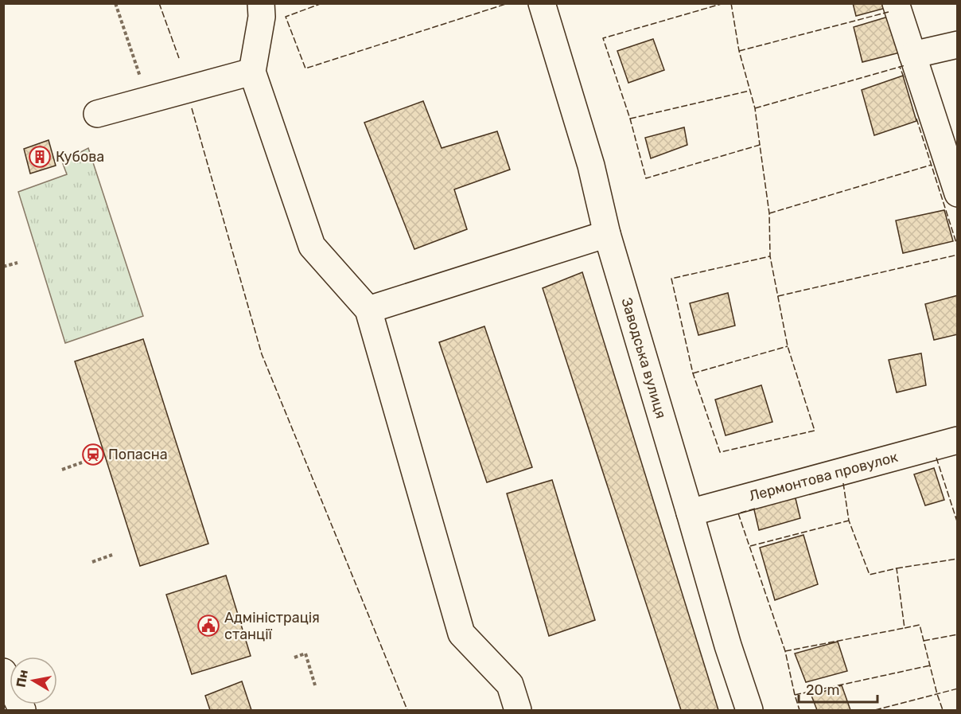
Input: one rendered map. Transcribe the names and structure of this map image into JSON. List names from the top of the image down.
{
  "streets": {
    "street": ["Заводська вулиця", "Лермонтова провулок"]
  },
  "crossings": [
    ["Заводська вулиця", "Лермонтова провулок"]
  ],
  "places": {
    "building": ["Кубова"],
    "station": ["Попасна"],
    "public building": ["Адміністрація станції"]
  },
  "scale_bar": "20 m",
  "north": "left"
}
